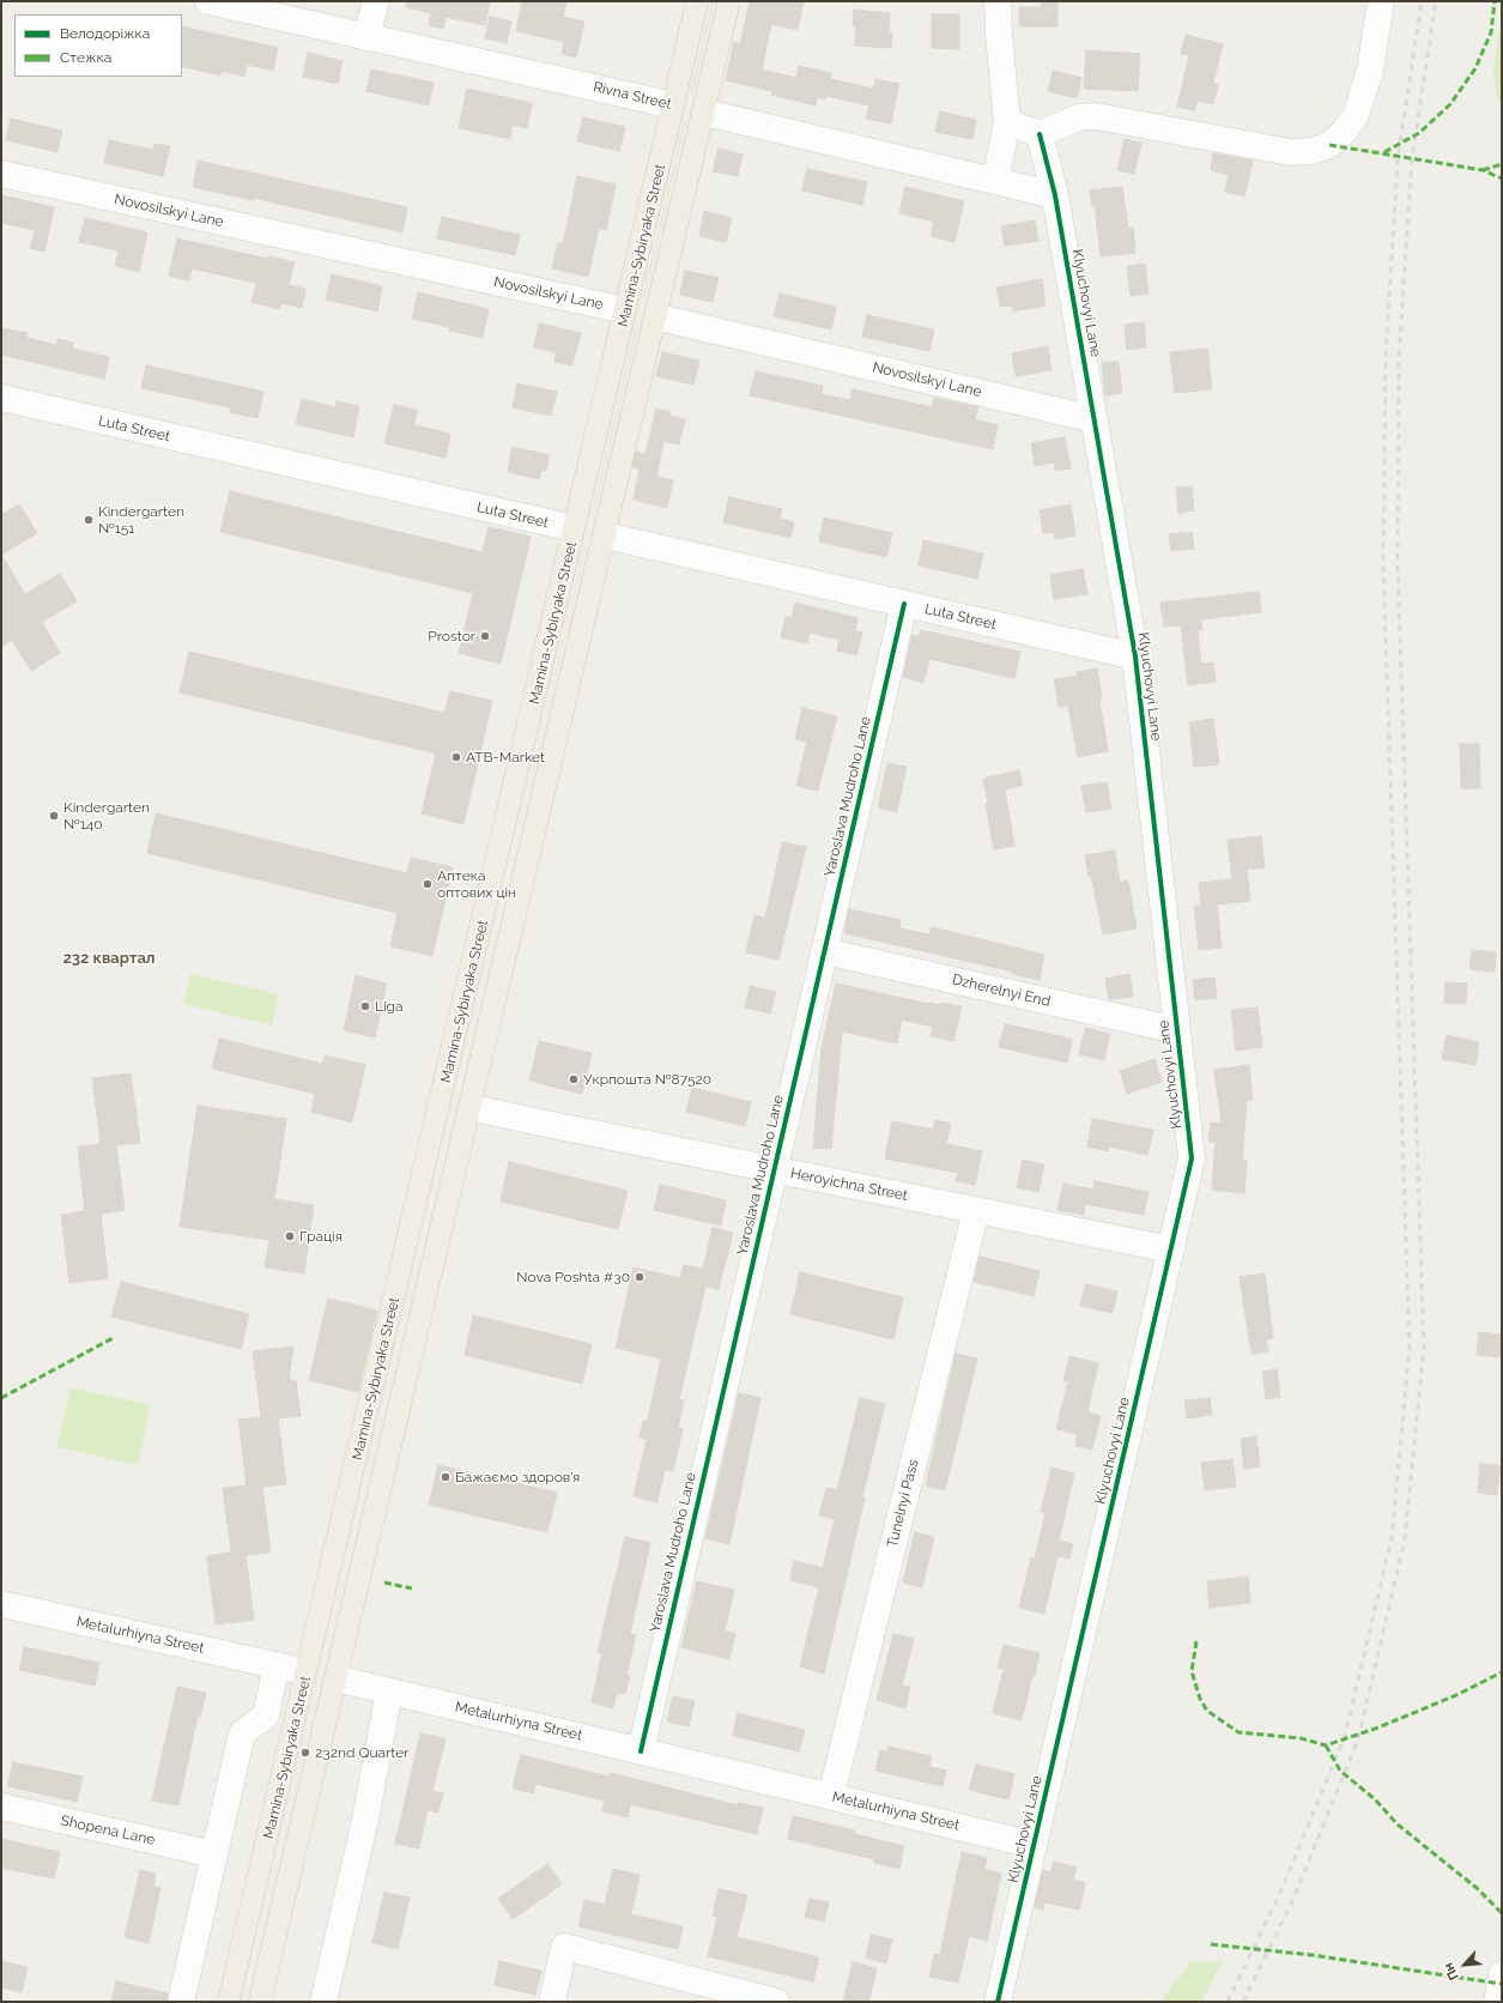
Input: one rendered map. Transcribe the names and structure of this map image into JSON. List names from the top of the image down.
{
  "streets": {
    "main road": ["Mamina-Sybiryaka Street"],
    "street": [
      "Rivna Street",
      "Novosilskyi Lane",
      "Klyuchovyi Lane",
      "Luta Street",
      "Yaroslava Mudroho Lane",
      "Dzherelnyi End",
      "Heroyichna Street",
      "Tunelnyi Pass",
      "Metalurhiyna Street",
      "Shopena Lane"
    ]
  },
  "crossings": [
    ["Rivna Street", "Mamina-Sybiryaka Street"],
    ["Rivna Street", "Klyuchovyi Lane"],
    ["Novosilskyi Lane", "Mamina-Sybiryaka Street"],
    ["Novosilskyi Lane", "Klyuchovyi Lane"],
    ["Mamina-Sybiryaka Street", "Luta Street"],
    ["Mamina-Sybiryaka Street", "Heroyichna Street"],
    ["Mamina-Sybiryaka Street", "Metalurhiyna Street"],
    ["Klyuchovyi Lane", "Luta Street"],
    ["Klyuchovyi Lane", "Dzherelnyi End"],
    ["Klyuchovyi Lane", "Heroyichna Street"],
    ["Klyuchovyi Lane", "Metalurhiyna Street"],
    ["Luta Street", "Yaroslava Mudroho Lane"],
    ["Yaroslava Mudroho Lane", "Dzherelnyi End"],
    ["Yaroslava Mudroho Lane", "Heroyichna Street"],
    ["Yaroslava Mudroho Lane", "Metalurhiyna Street"],
    ["Heroyichna Street", "Tunelnyi Pass"],
    ["Tunelnyi Pass", "Metalurhiyna Street"]
  ],
  "districts": ["232 квартал"],
  "places": [
    "Kindergarten №151",
    "Prostor",
    "ATB-Market",
    "Kindergarten №140",
    "Аптека оптових цін",
    "Liga",
    "Укрпошта №87520",
    "Грація",
    "Nova Poshta #30",
    "Бажаємо здоров'я",
    "232nd Quarter"
  ],
  "legend": ["Велодоріжка", "Стежка"],
  "north": "bottom left"
}
